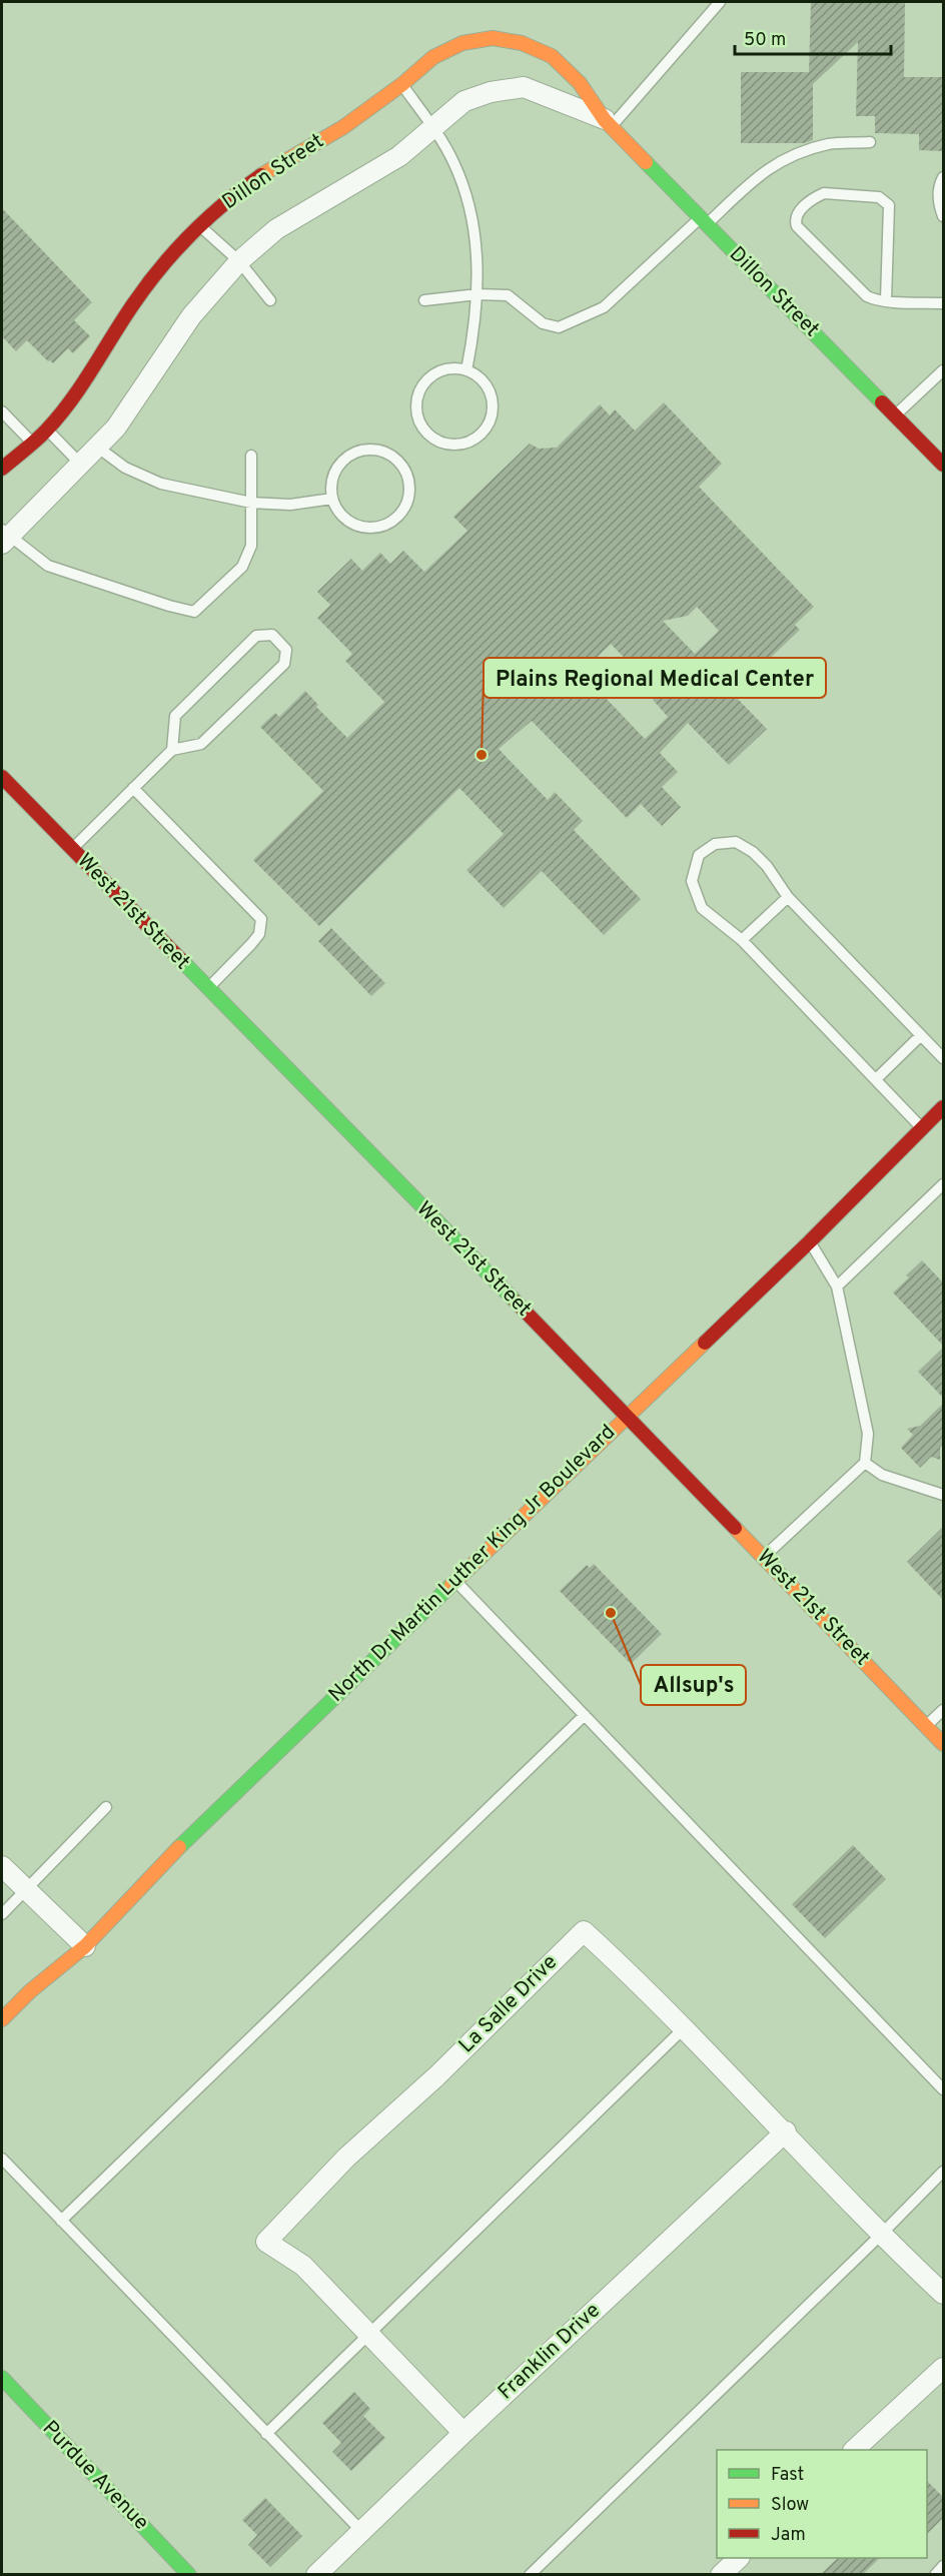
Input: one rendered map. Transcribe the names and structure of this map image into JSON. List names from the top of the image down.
{
  "streets": {
    "street": [
      "Dillon Street",
      "West 21st Street",
      "North Dr Martin Luther King Jr Boulevard",
      "La Salle Drive",
      "Franklin Drive",
      "Purdue Avenue"
    ]
  },
  "crossings": [
    ["West 21st Street", "North Dr Martin Luther King Jr Boulevard"],
    ["La Salle Drive", "Franklin Drive"]
  ],
  "places": ["Plains Regional Medical Center", "Allsup's"],
  "legend": ["Fast", "Slow", "Jam"],
  "scale_bar": "50 m"
}
